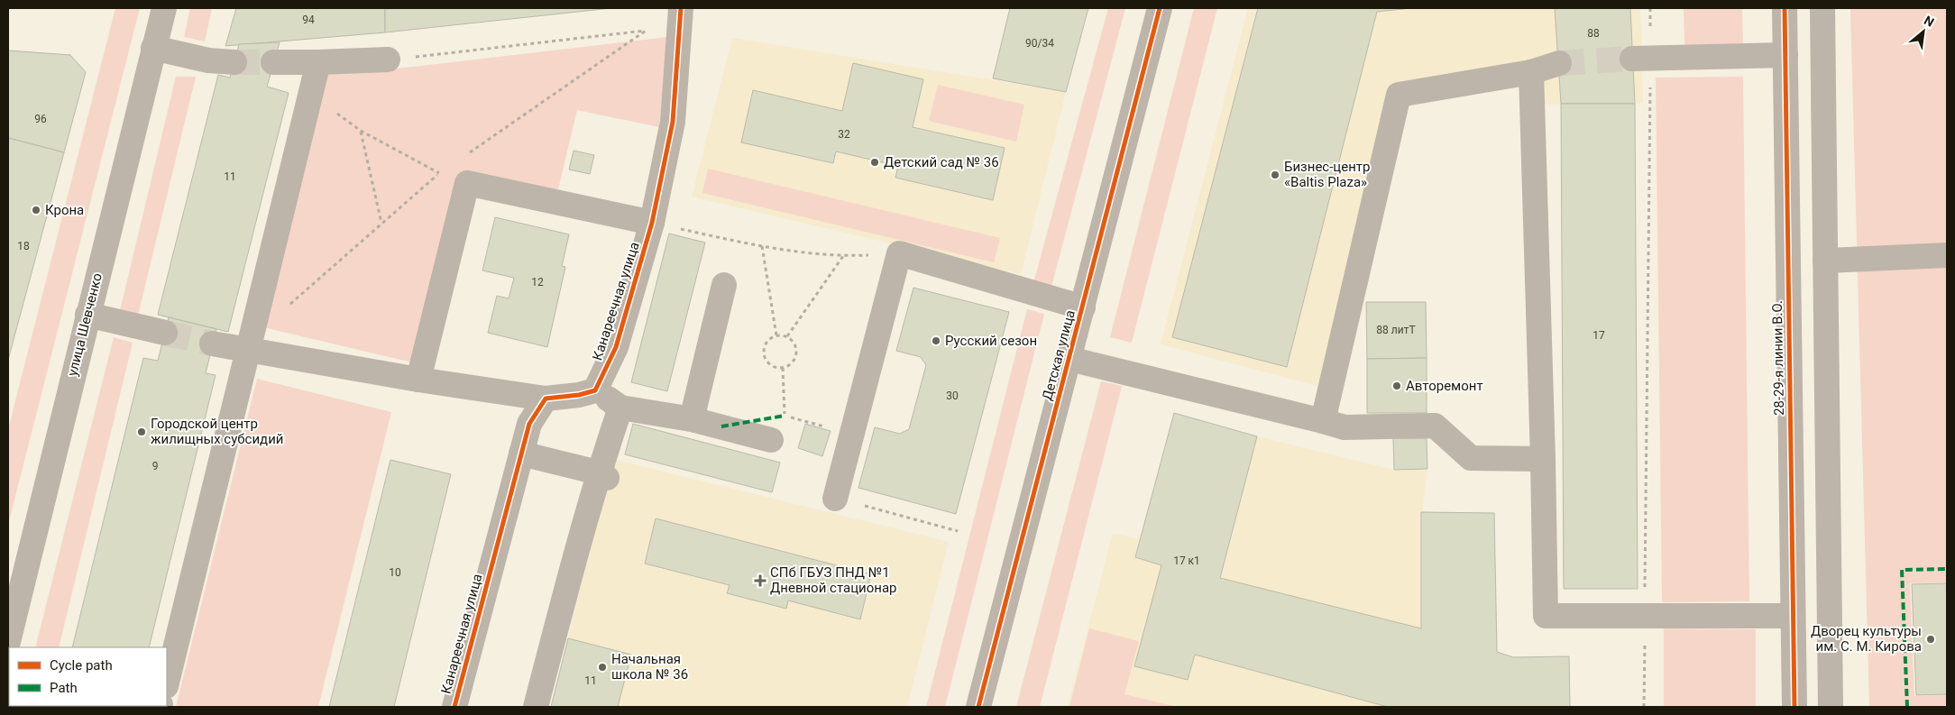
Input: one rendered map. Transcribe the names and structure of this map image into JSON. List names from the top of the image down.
{
  "streets": {
    "street": [
      "Канареечная улица",
      "улица Шевченко",
      "Детская улица",
      "28-29-я линии В.О."
    ]
  },
  "places": {
    "other": [
      "Детский сад № 36",
      "Бизнес-центр «Baltis Plaza»",
      "Крона",
      "Русский сезон",
      "Авторемонт",
      "Городской центр жилищных субсидий",
      "Дворец культуры им. С. М. Кирова",
      "Начальная школа № 36"
    ],
    "health": ["СПб ГБУЗ ПНД №1 Дневной стационар"]
  },
  "house_numbers": [
    "94",
    "88",
    "90/34",
    "96",
    "32",
    "11",
    "18",
    "12",
    "88 литТ",
    "17",
    "30",
    "9",
    "17 к1",
    "10",
    "11"
  ],
  "legend": ["Cycle path", "Path"],
  "north": "top right"
}
